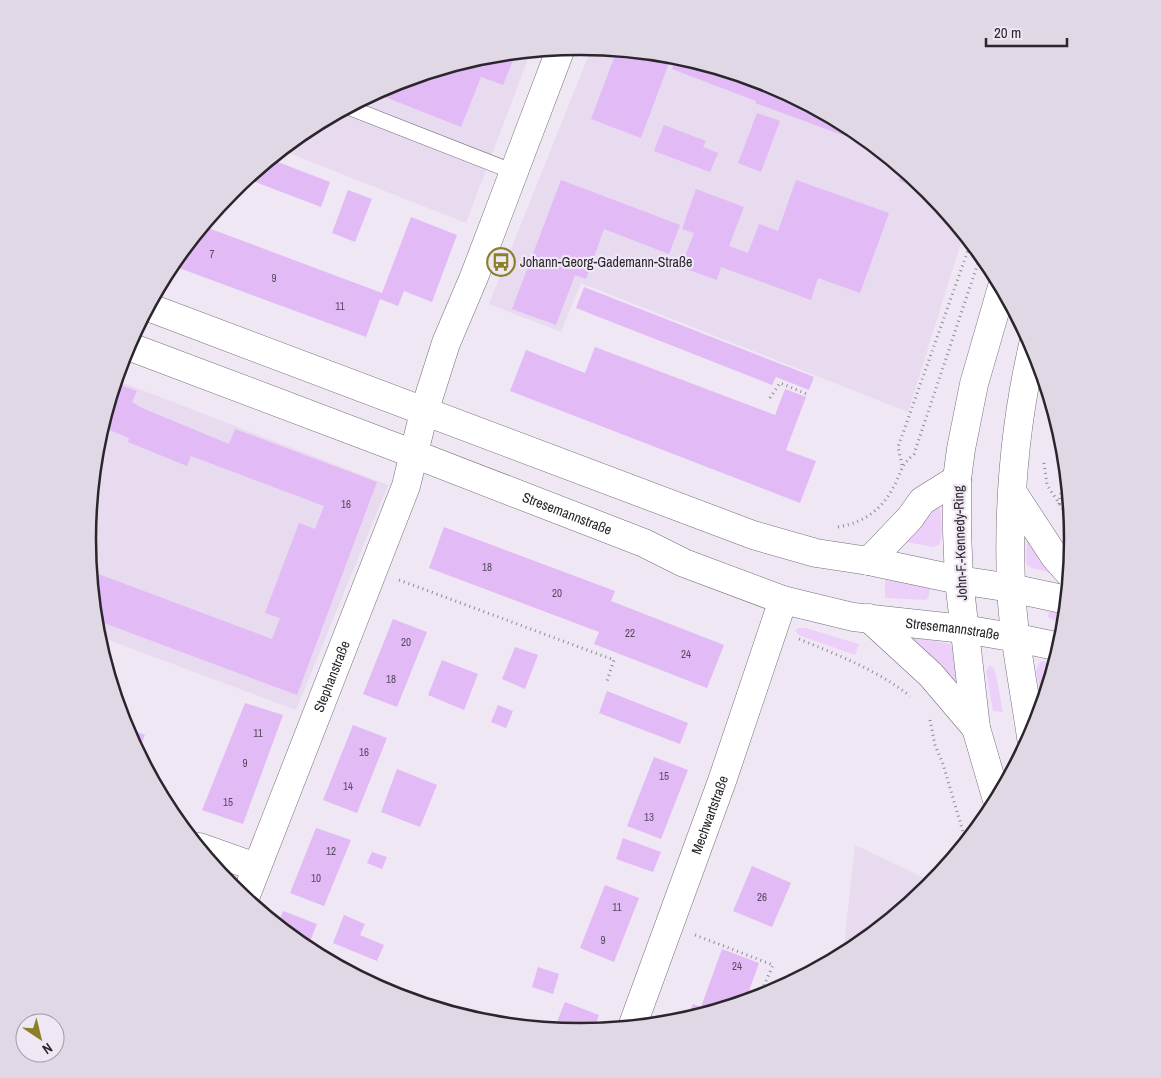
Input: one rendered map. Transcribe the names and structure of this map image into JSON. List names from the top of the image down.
{
  "streets": {
    "street": [
      "Stresemannstraße",
      "John-F.-Kennedy-Ring",
      "Stephanstraße",
      "Mechwartstraße"
    ]
  },
  "crossings": [
    ["Stresemannstraße", "John-F.-Kennedy-Ring"],
    ["Stresemannstraße", "Stephanstraße"],
    ["Stresemannstraße", "Mechwartstraße"]
  ],
  "places": {
    "bus stop": ["Johann-Georg-Gademann-Straße"]
  },
  "house_numbers": [
    "7",
    "9",
    "11",
    "16",
    "18",
    "20",
    "22",
    "20",
    "24",
    "18",
    "11",
    "16",
    "9",
    "15",
    "14",
    "15",
    "13",
    "12",
    "10",
    "26",
    "11",
    "9",
    "24"
  ],
  "scale_bar": "20 m",
  "north": "bottom right"
}
